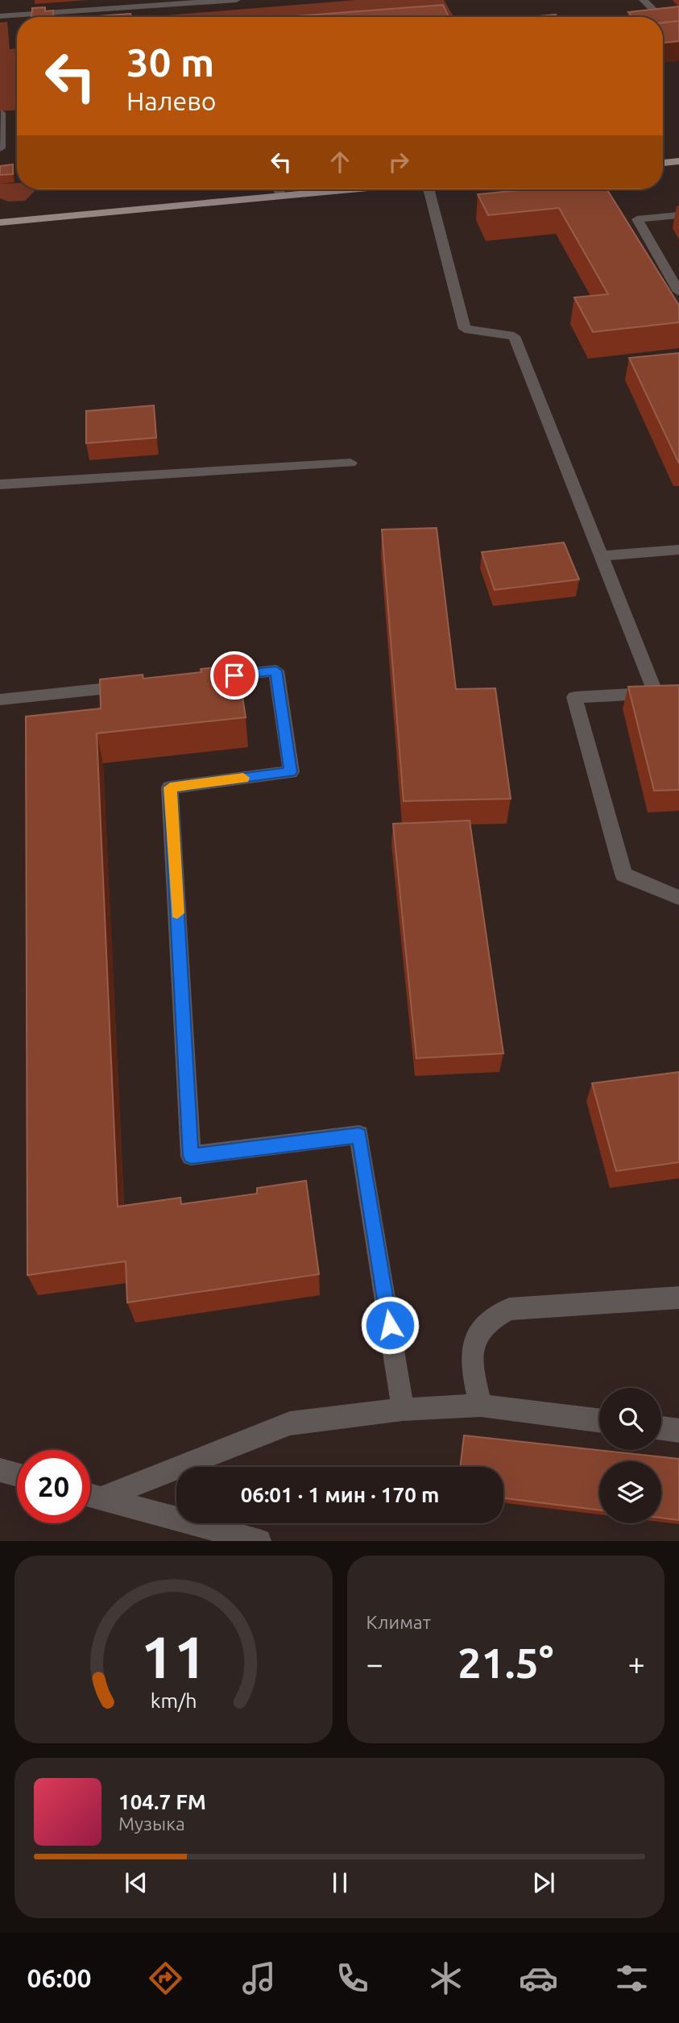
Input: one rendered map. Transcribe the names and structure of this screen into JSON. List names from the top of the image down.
{
  "page": {
    "turn": ["30 m", "Налево"],
    "limit": "20",
    "trip": "06:01 · 1 мин · 170 m",
    "tile": "Климат",
    "heat": ["−", "21.5°", "+"],
    "song": ["104.7 FM", "Музыка"],
    "tabs": "06:00",
    "gauge": ["11", "km/h"]
  }
}
